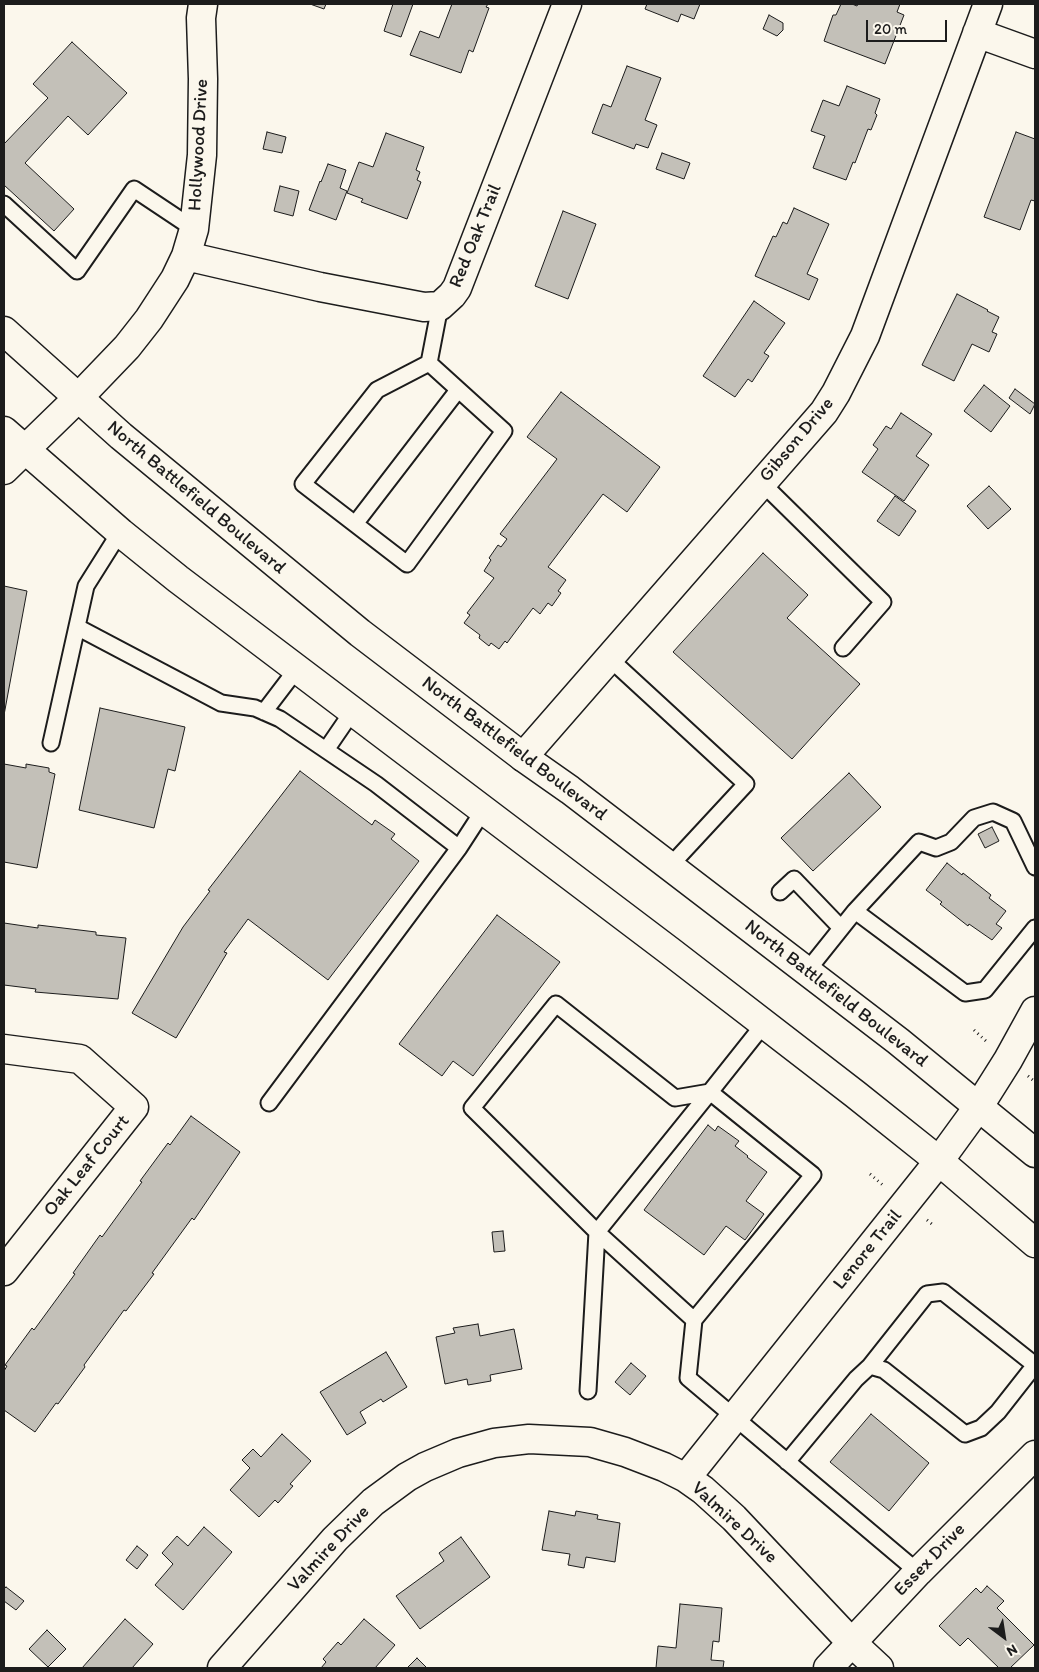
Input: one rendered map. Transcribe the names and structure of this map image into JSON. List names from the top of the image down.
{
  "streets": {
    "street": [
      "Hollywood Drive",
      "Red Oak Trail",
      "Gibson Drive",
      "North Battlefield Boulevard",
      "Oak Leaf Court",
      "Lenore Trail",
      "Valmire Drive",
      "Essex Drive"
    ]
  },
  "crossings": [
    ["Hollywood Drive", "Red Oak Trail"],
    ["Hollywood Drive", "North Battlefield Boulevard"],
    ["Gibson Drive", "North Battlefield Boulevard"],
    ["North Battlefield Boulevard", "Lenore Trail"],
    ["Lenore Trail", "Valmire Drive"],
    ["Valmire Drive", "Essex Drive"]
  ],
  "scale_bar": "20 m",
  "north": "bottom right"
}
